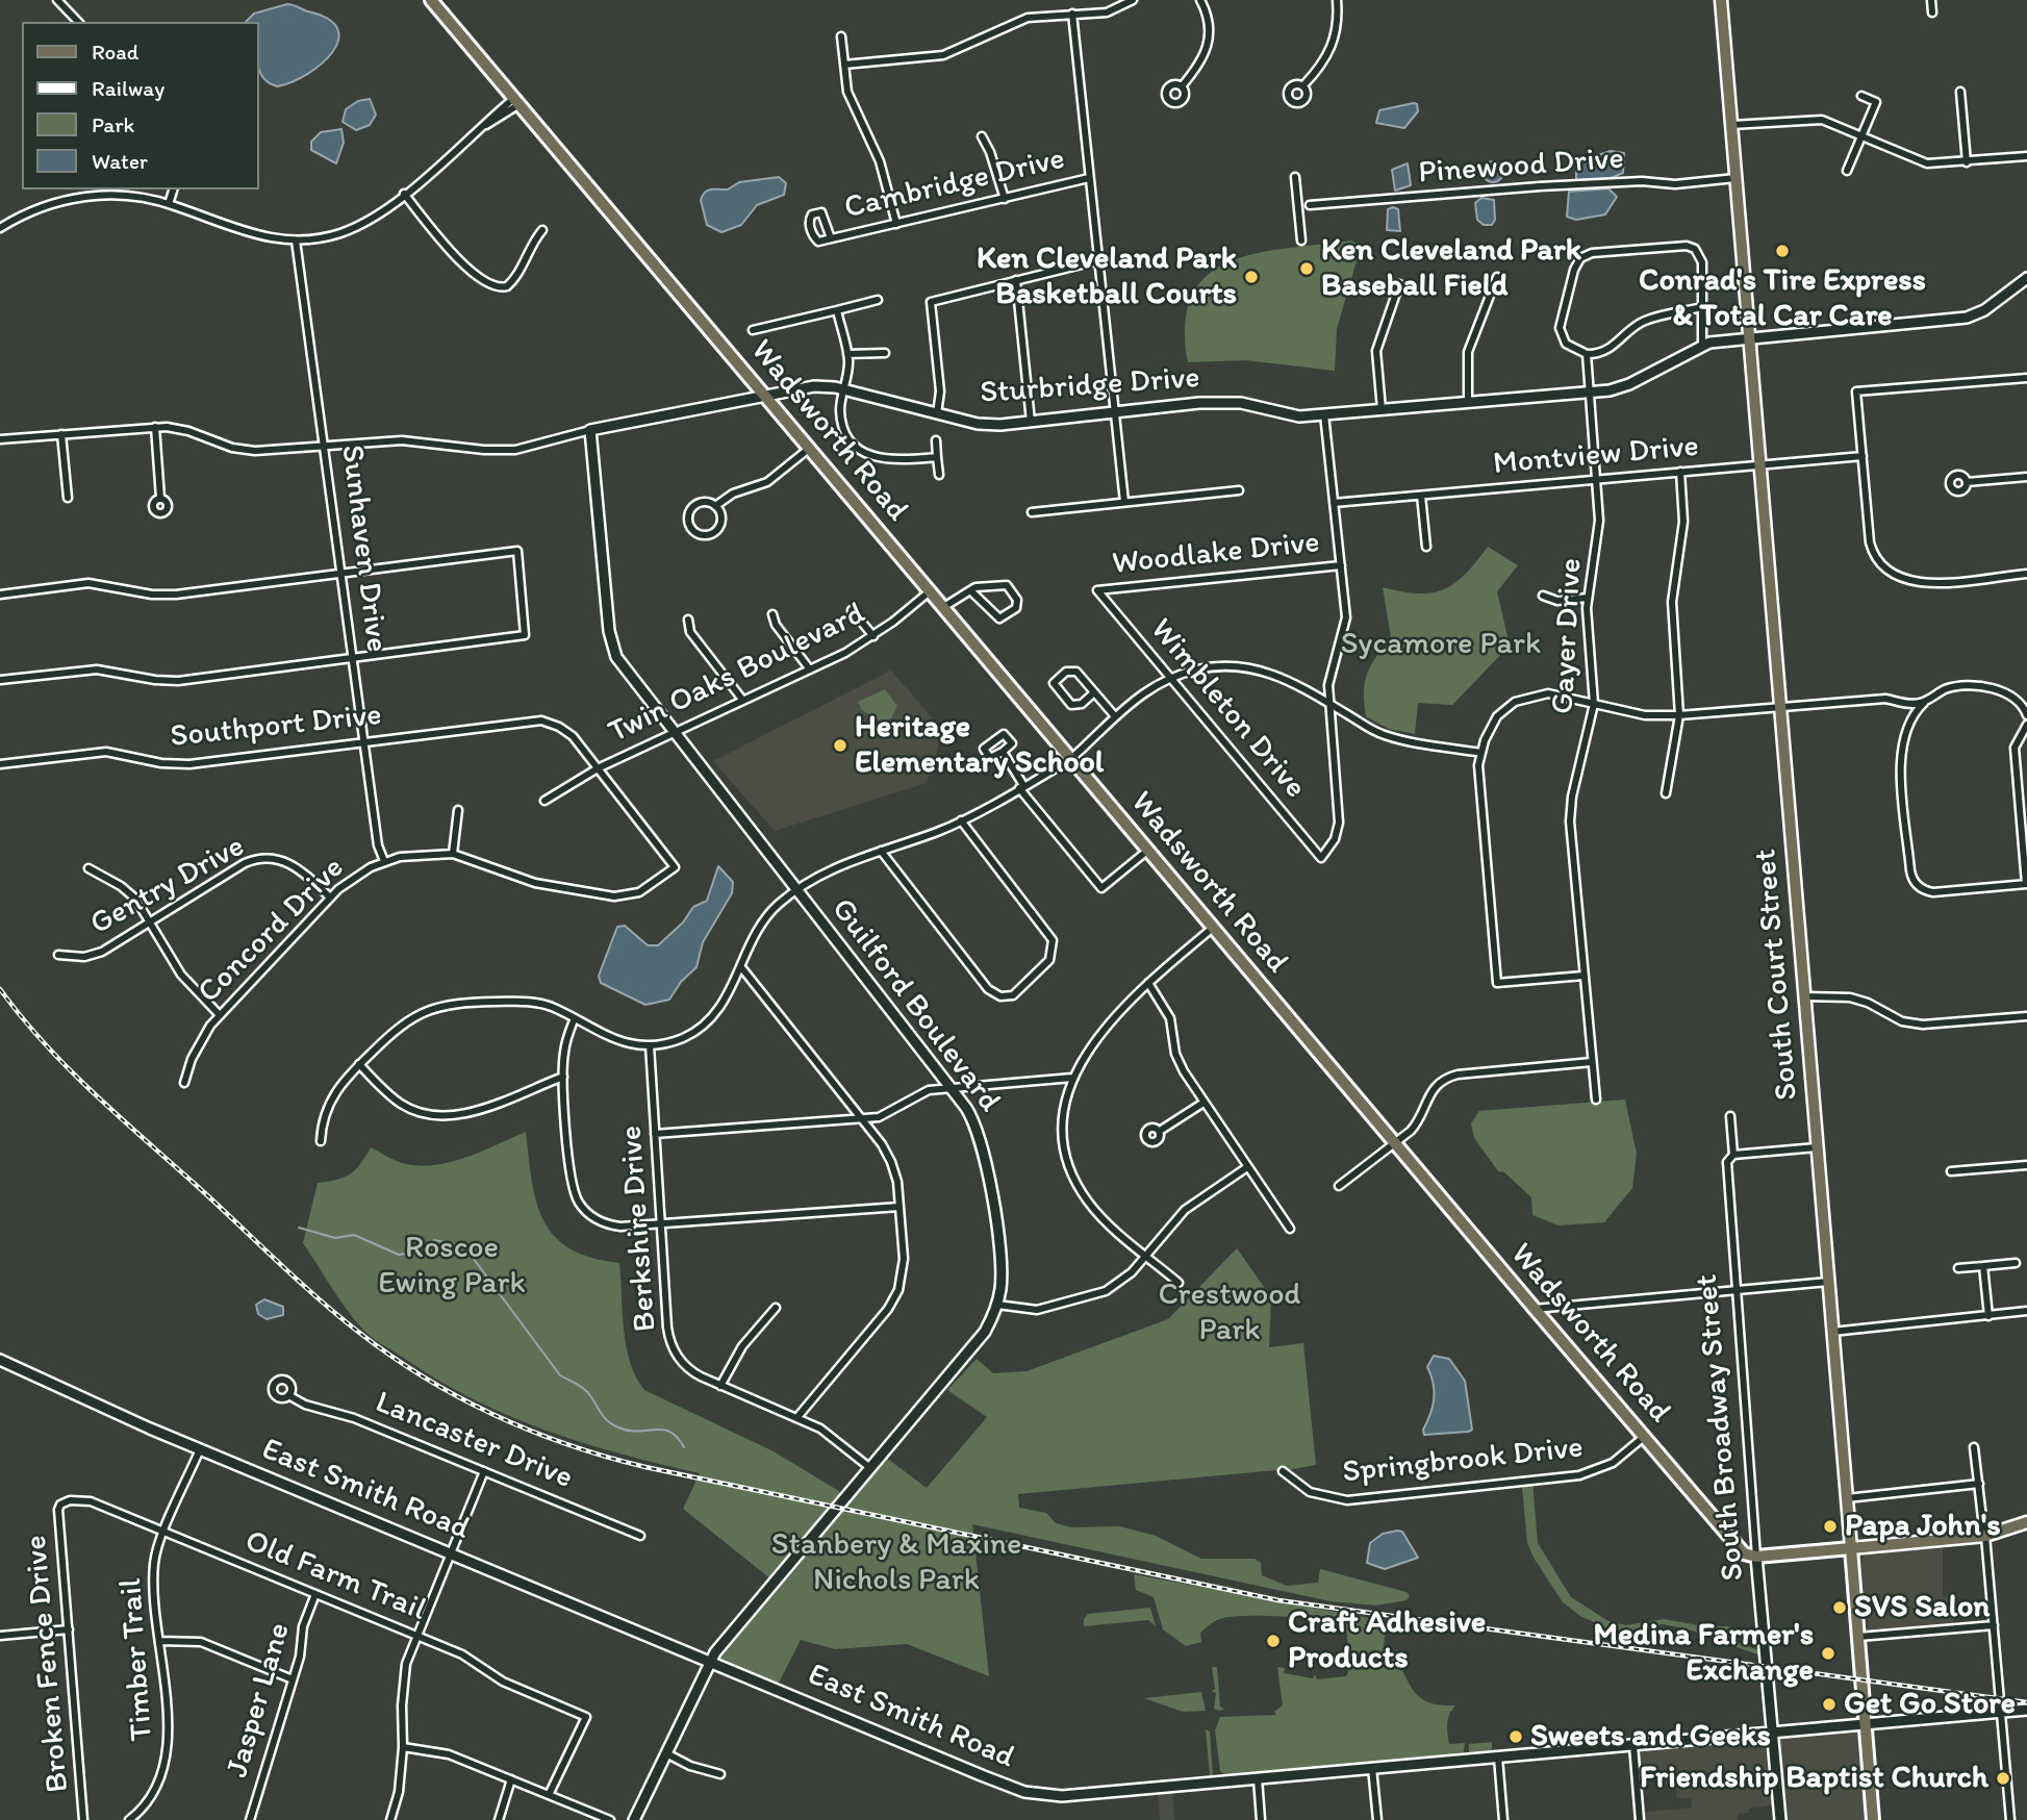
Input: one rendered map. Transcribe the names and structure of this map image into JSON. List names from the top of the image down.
{
  "streets": {
    "highway": ["Wadsworth Road", "South Court Street"],
    "street": [
      "Pinewood Drive",
      "Cambridge Drive",
      "Sturbridge Drive",
      "Montview Drive",
      "Sunhaven Drive",
      "Woodlake Drive",
      "Gayer Drive",
      "Twin Oaks Boulevard",
      "Wimbleton Drive",
      "Southport Drive",
      "Gentry Drive",
      "Concord Drive",
      "Guilford Boulevard",
      "Berkshire Drive",
      "South Broadway Street",
      "Lancaster Drive",
      "Springbrook Drive",
      "East Smith Road",
      "Old Farm Trail",
      "Timber Trail",
      "Broken Fence Drive",
      "Jasper Lane"
    ]
  },
  "crossings": [
    ["Pinewood Drive", "South Court Street"],
    ["Sturbridge Drive", "Wadsworth Road"],
    ["Sturbridge Drive", "Sunhaven Drive"],
    ["Sturbridge Drive", "Gayer Drive"],
    ["Sturbridge Drive", "South Court Street"],
    ["Sturbridge Drive", "Guilford Boulevard"],
    ["Wadsworth Road", "Twin Oaks Boulevard"],
    ["Wadsworth Road", "South Broadway Street"],
    ["Wadsworth Road", "Springbrook Drive"],
    ["Montview Drive", "Gayer Drive"],
    ["Montview Drive", "South Court Street"],
    ["Sunhaven Drive", "Southport Drive"],
    ["Sunhaven Drive", "Concord Drive"],
    ["Woodlake Drive", "Wimbleton Drive"],
    ["Twin Oaks Boulevard", "Southport Drive"],
    ["Twin Oaks Boulevard", "Concord Drive"],
    ["Twin Oaks Boulevard", "Guilford Boulevard"],
    ["Southport Drive", "Concord Drive"],
    ["Gentry Drive", "Concord Drive"],
    ["South Court Street", "East Smith Road"],
    ["Guilford Boulevard", "Berkshire Drive"],
    ["Guilford Boulevard", "East Smith Road"],
    ["South Broadway Street", "East Smith Road"],
    ["East Smith Road", "Timber Trail"],
    ["Old Farm Trail", "Timber Trail"],
    ["Old Farm Trail", "Broken Fence Drive"],
    ["Old Farm Trail", "Jasper Lane"]
  ],
  "parks": [
    "Sycamore Park",
    "Roscoe Ewing Park",
    "Crestwood Park",
    "Stanbery & Maxine Nichols Park"
  ],
  "places": [
    "Conrad's Tire Express & Total Car Care",
    "Ken Cleveland Park Baseball Field",
    "Ken Cleveland Park Basketball Courts",
    "Heritage Elementary School",
    "Papa John's",
    "SVS Salon",
    "Craft Adhesive Products",
    "Medina Farmer's Exchange",
    "Get Go Store",
    "Sweets and Geeks",
    "Friendship Baptist Church"
  ],
  "legend": [
    "Road",
    "Railway",
    "Park",
    "Water"
  ]
}
